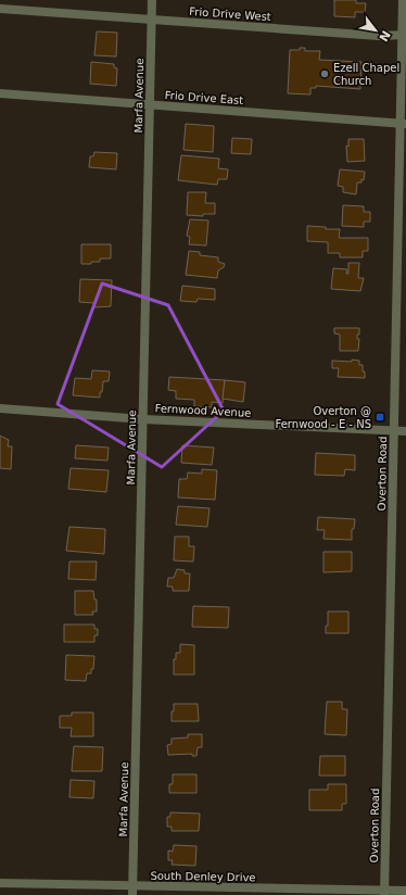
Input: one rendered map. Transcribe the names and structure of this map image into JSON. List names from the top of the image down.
{
  "streets": {
    "street": [
      "Frio Drive West",
      "Marfa Avenue",
      "Frio Drive East",
      "Fernwood Avenue",
      "Overton Road",
      "South Denley Drive"
    ]
  },
  "crossings": [
    ["Frio Drive West", "Marfa Avenue"],
    ["Frio Drive West", "Overton Road"],
    ["Marfa Avenue", "Frio Drive East"],
    ["Marfa Avenue", "Fernwood Avenue"],
    ["Marfa Avenue", "South Denley Drive"],
    ["Frio Drive East", "Overton Road"],
    ["Fernwood Avenue", "Overton Road"],
    ["Overton Road", "South Denley Drive"]
  ],
  "places": {
    "other": ["Ezell Chapel Church"],
    "transit": ["Overton @ Fernwood - E - NS"]
  },
  "north": "bottom right"
}
